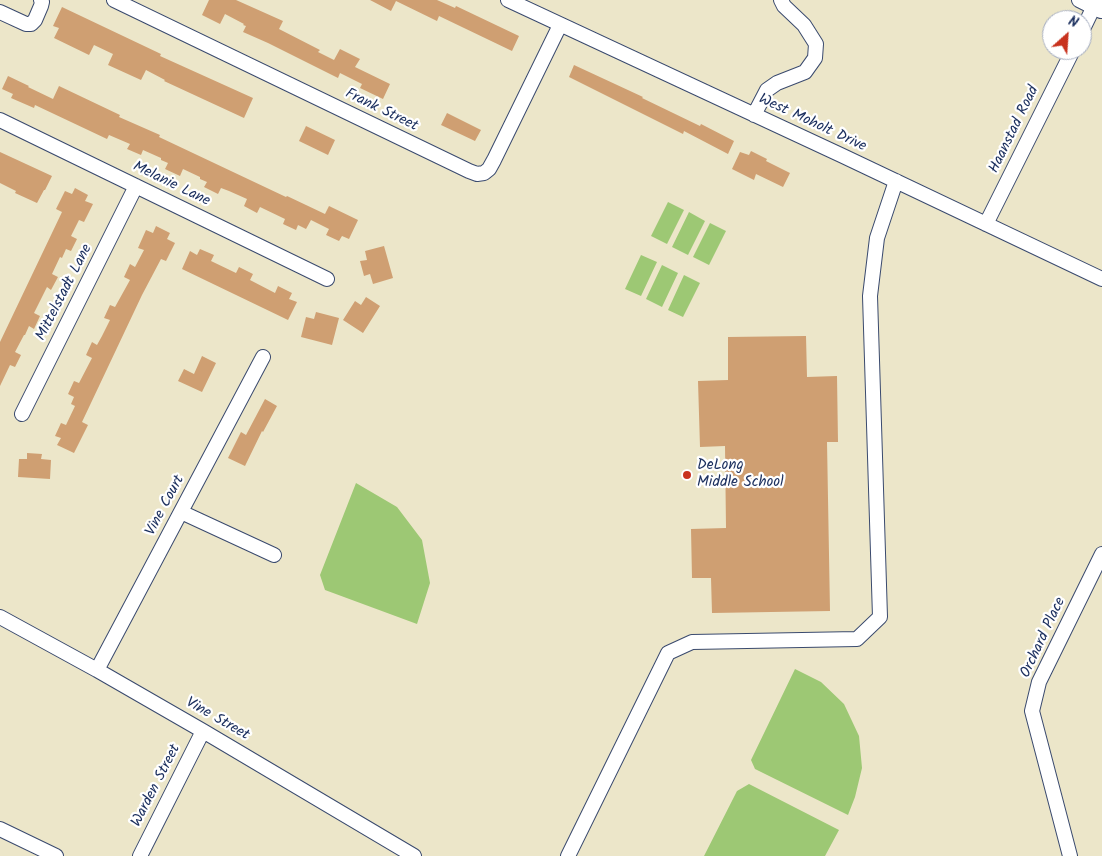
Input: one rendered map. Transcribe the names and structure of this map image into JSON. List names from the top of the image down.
{
  "streets": {
    "street": [
      "Frank Street",
      "West Moholt Drive",
      "Haanstad Road",
      "Melanie Lane",
      "Mittelstadt Lane",
      "Vine Court",
      "Orchard Place",
      "Vine Street",
      "Warden Street"
    ]
  },
  "crossings": [
    ["Frank Street", "West Moholt Drive"],
    ["West Moholt Drive", "Haanstad Road"],
    ["Melanie Lane", "Mittelstadt Lane"],
    ["Vine Court", "Vine Street"],
    ["Vine Street", "Warden Street"]
  ],
  "places": ["DeLong Middle School"],
  "north": "top right"
}
